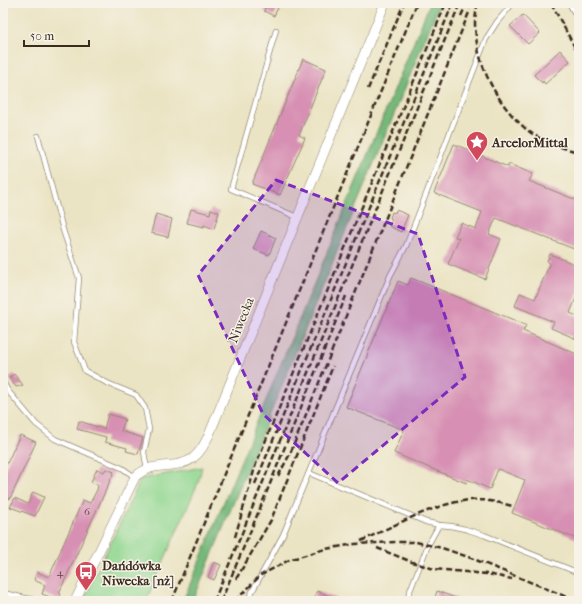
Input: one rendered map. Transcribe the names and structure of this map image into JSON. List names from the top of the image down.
{
  "streets": {
    "street": ["Niwecka"]
  },
  "places": {
    "place": ["ArcelorMittal"],
    "bus stop": ["Dańdówka Niwecka [nż]"]
  },
  "house_numbers": ["6", "4"],
  "scale_bar": "50 m"
}
